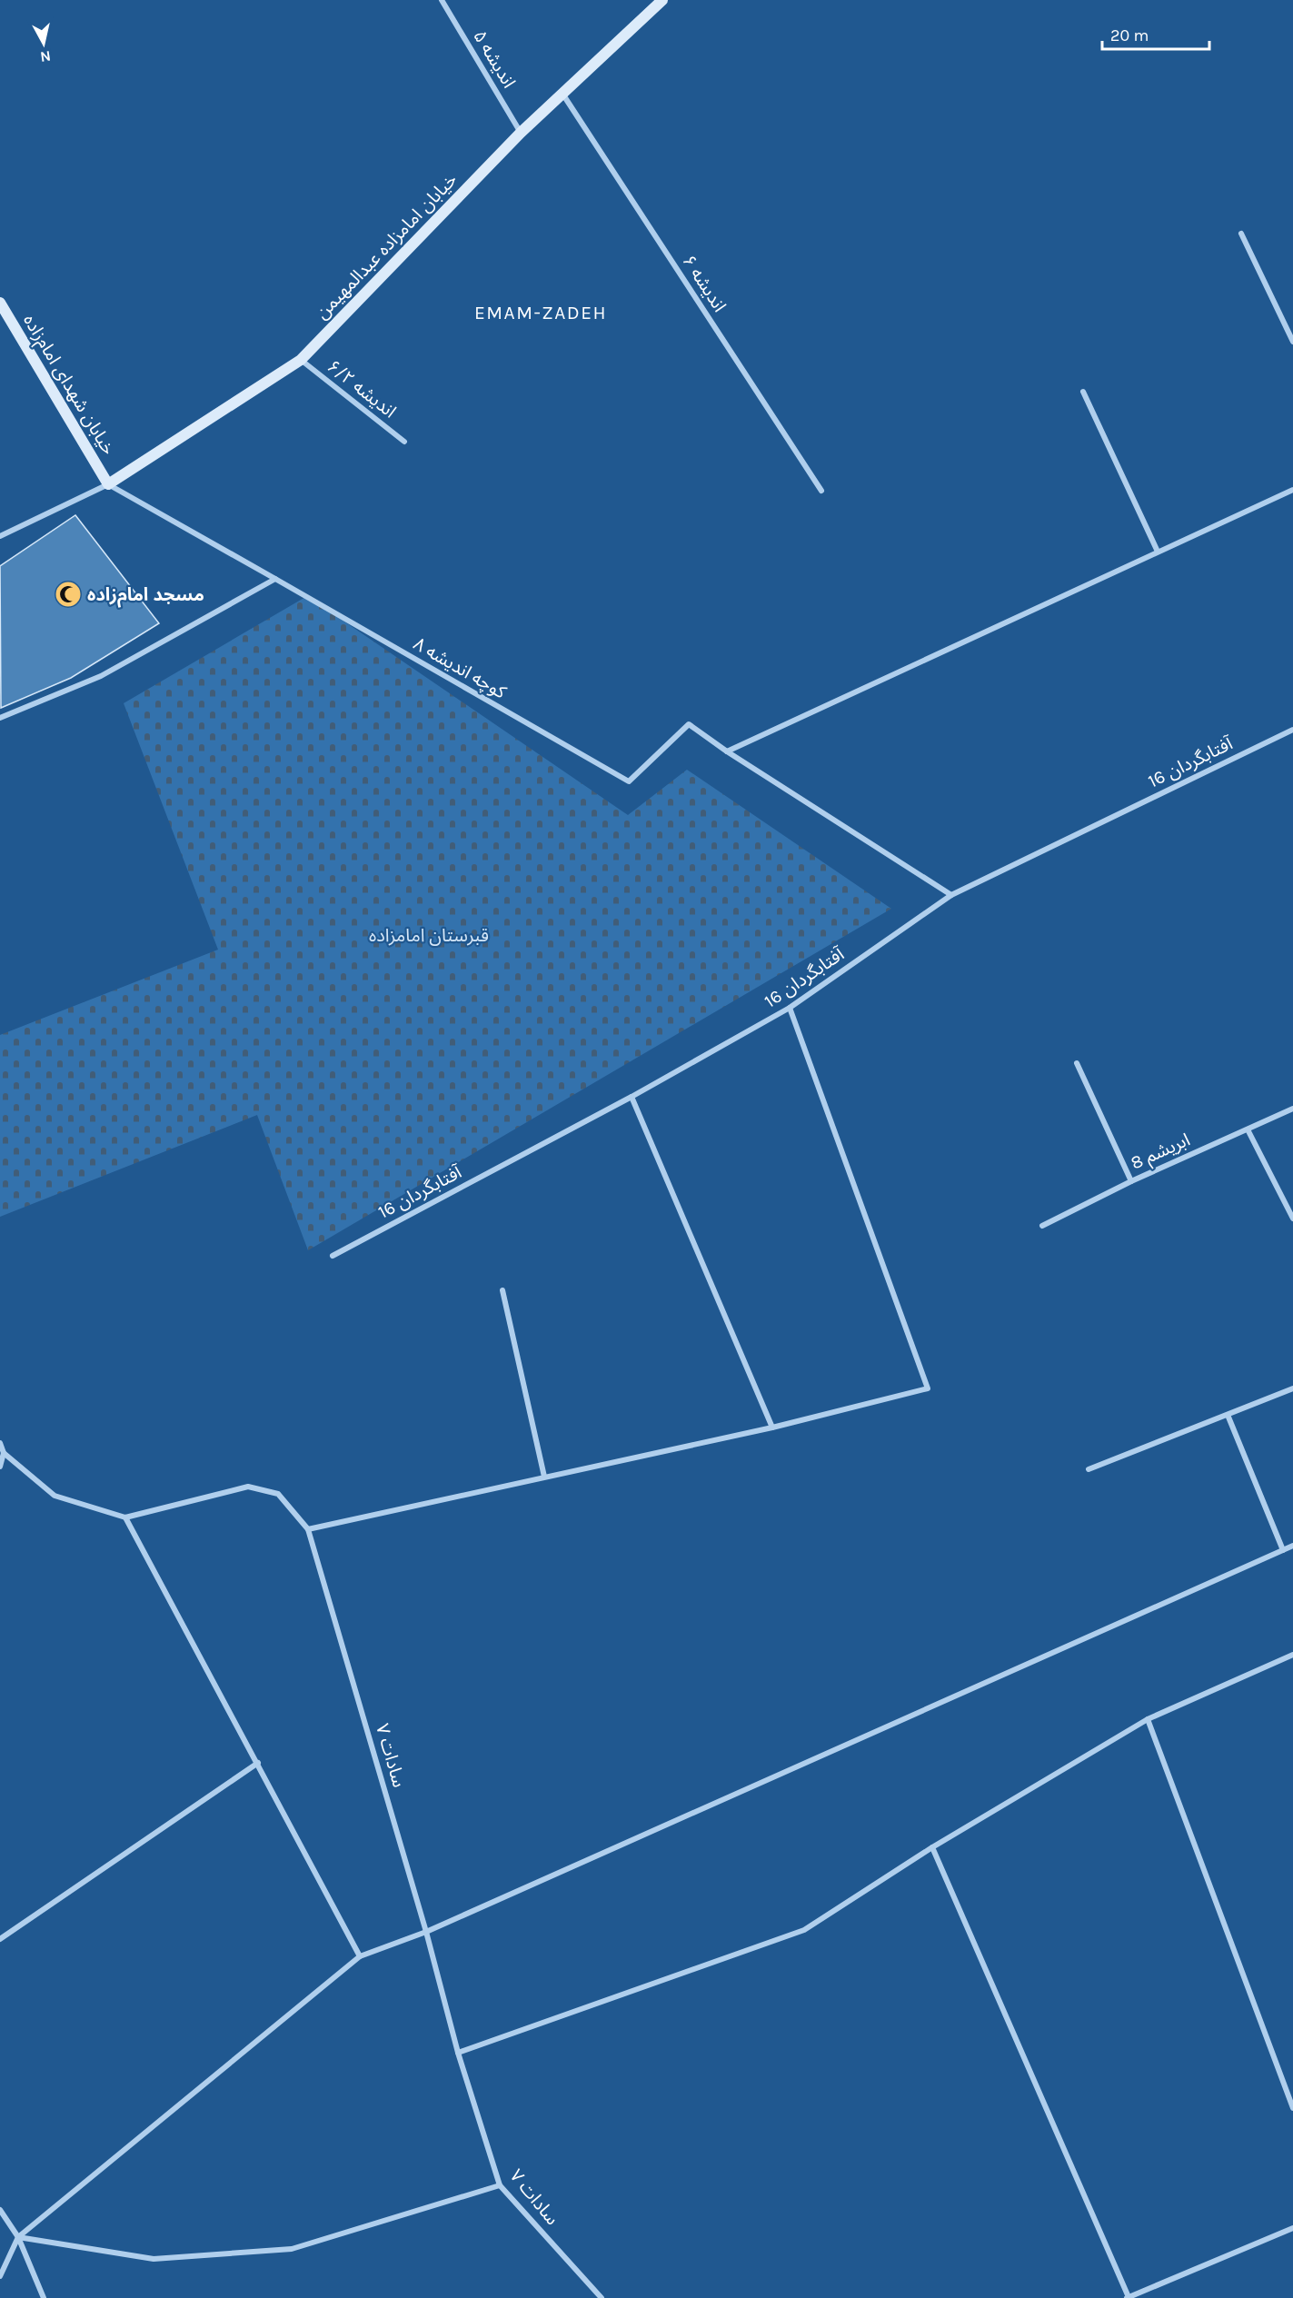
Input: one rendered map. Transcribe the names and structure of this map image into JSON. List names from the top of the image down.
{
  "streets": {
    "street": [
      "اندیشه ۵",
      "خیابان امامزاده عبدالمهیمن",
      "اندیشه ۶",
      "خیابان شهدای امام‌زاده",
      "اندیشه ۶/۲",
      "کوچه اندیشه ۸",
      "آفتابگردان 16",
      "ابریشم 8",
      "سادات ۷"
    ]
  },
  "crossings": [
    ["اندیشه ۵", "خیابان امامزاده عبدالمهیمن"],
    ["خیابان امامزاده عبدالمهیمن", "اندیشه ۶"],
    ["خیابان امامزاده عبدالمهیمن", "خیابان شهدای امام‌زاده"],
    ["خیابان امامزاده عبدالمهیمن", "اندیشه ۶/۲"]
  ],
  "districts": ["EMAM-ZADEH"],
  "parks": ["قبرستان امامزاده"],
  "places": {
    "mosque": ["مسجد امام‌زاده"]
  },
  "scale_bar": "20 m",
  "north": "bottom"
}
